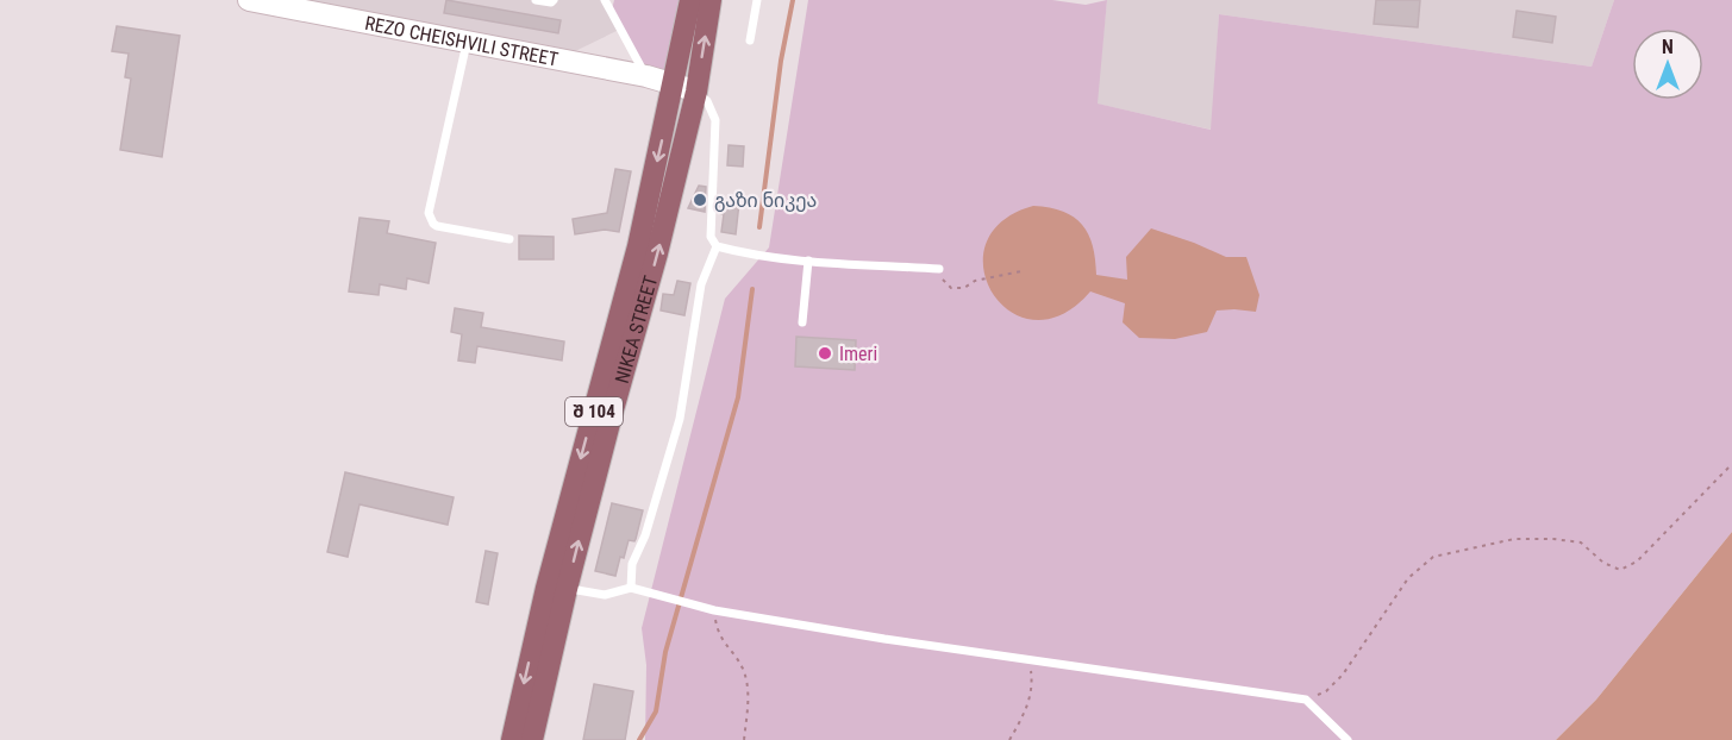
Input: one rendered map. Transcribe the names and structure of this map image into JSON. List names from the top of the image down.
{
  "streets": {
    "main road": ["REZO CHEISHVILI STREET", "NIKEA STREET", "შ 104"]
  },
  "crossings": [
    ["REZO CHEISHVILI STREET", "NIKEA STREET"]
  ],
  "places": ["გაზი ნიკეა", "Imeri"],
  "north": "top"
}
